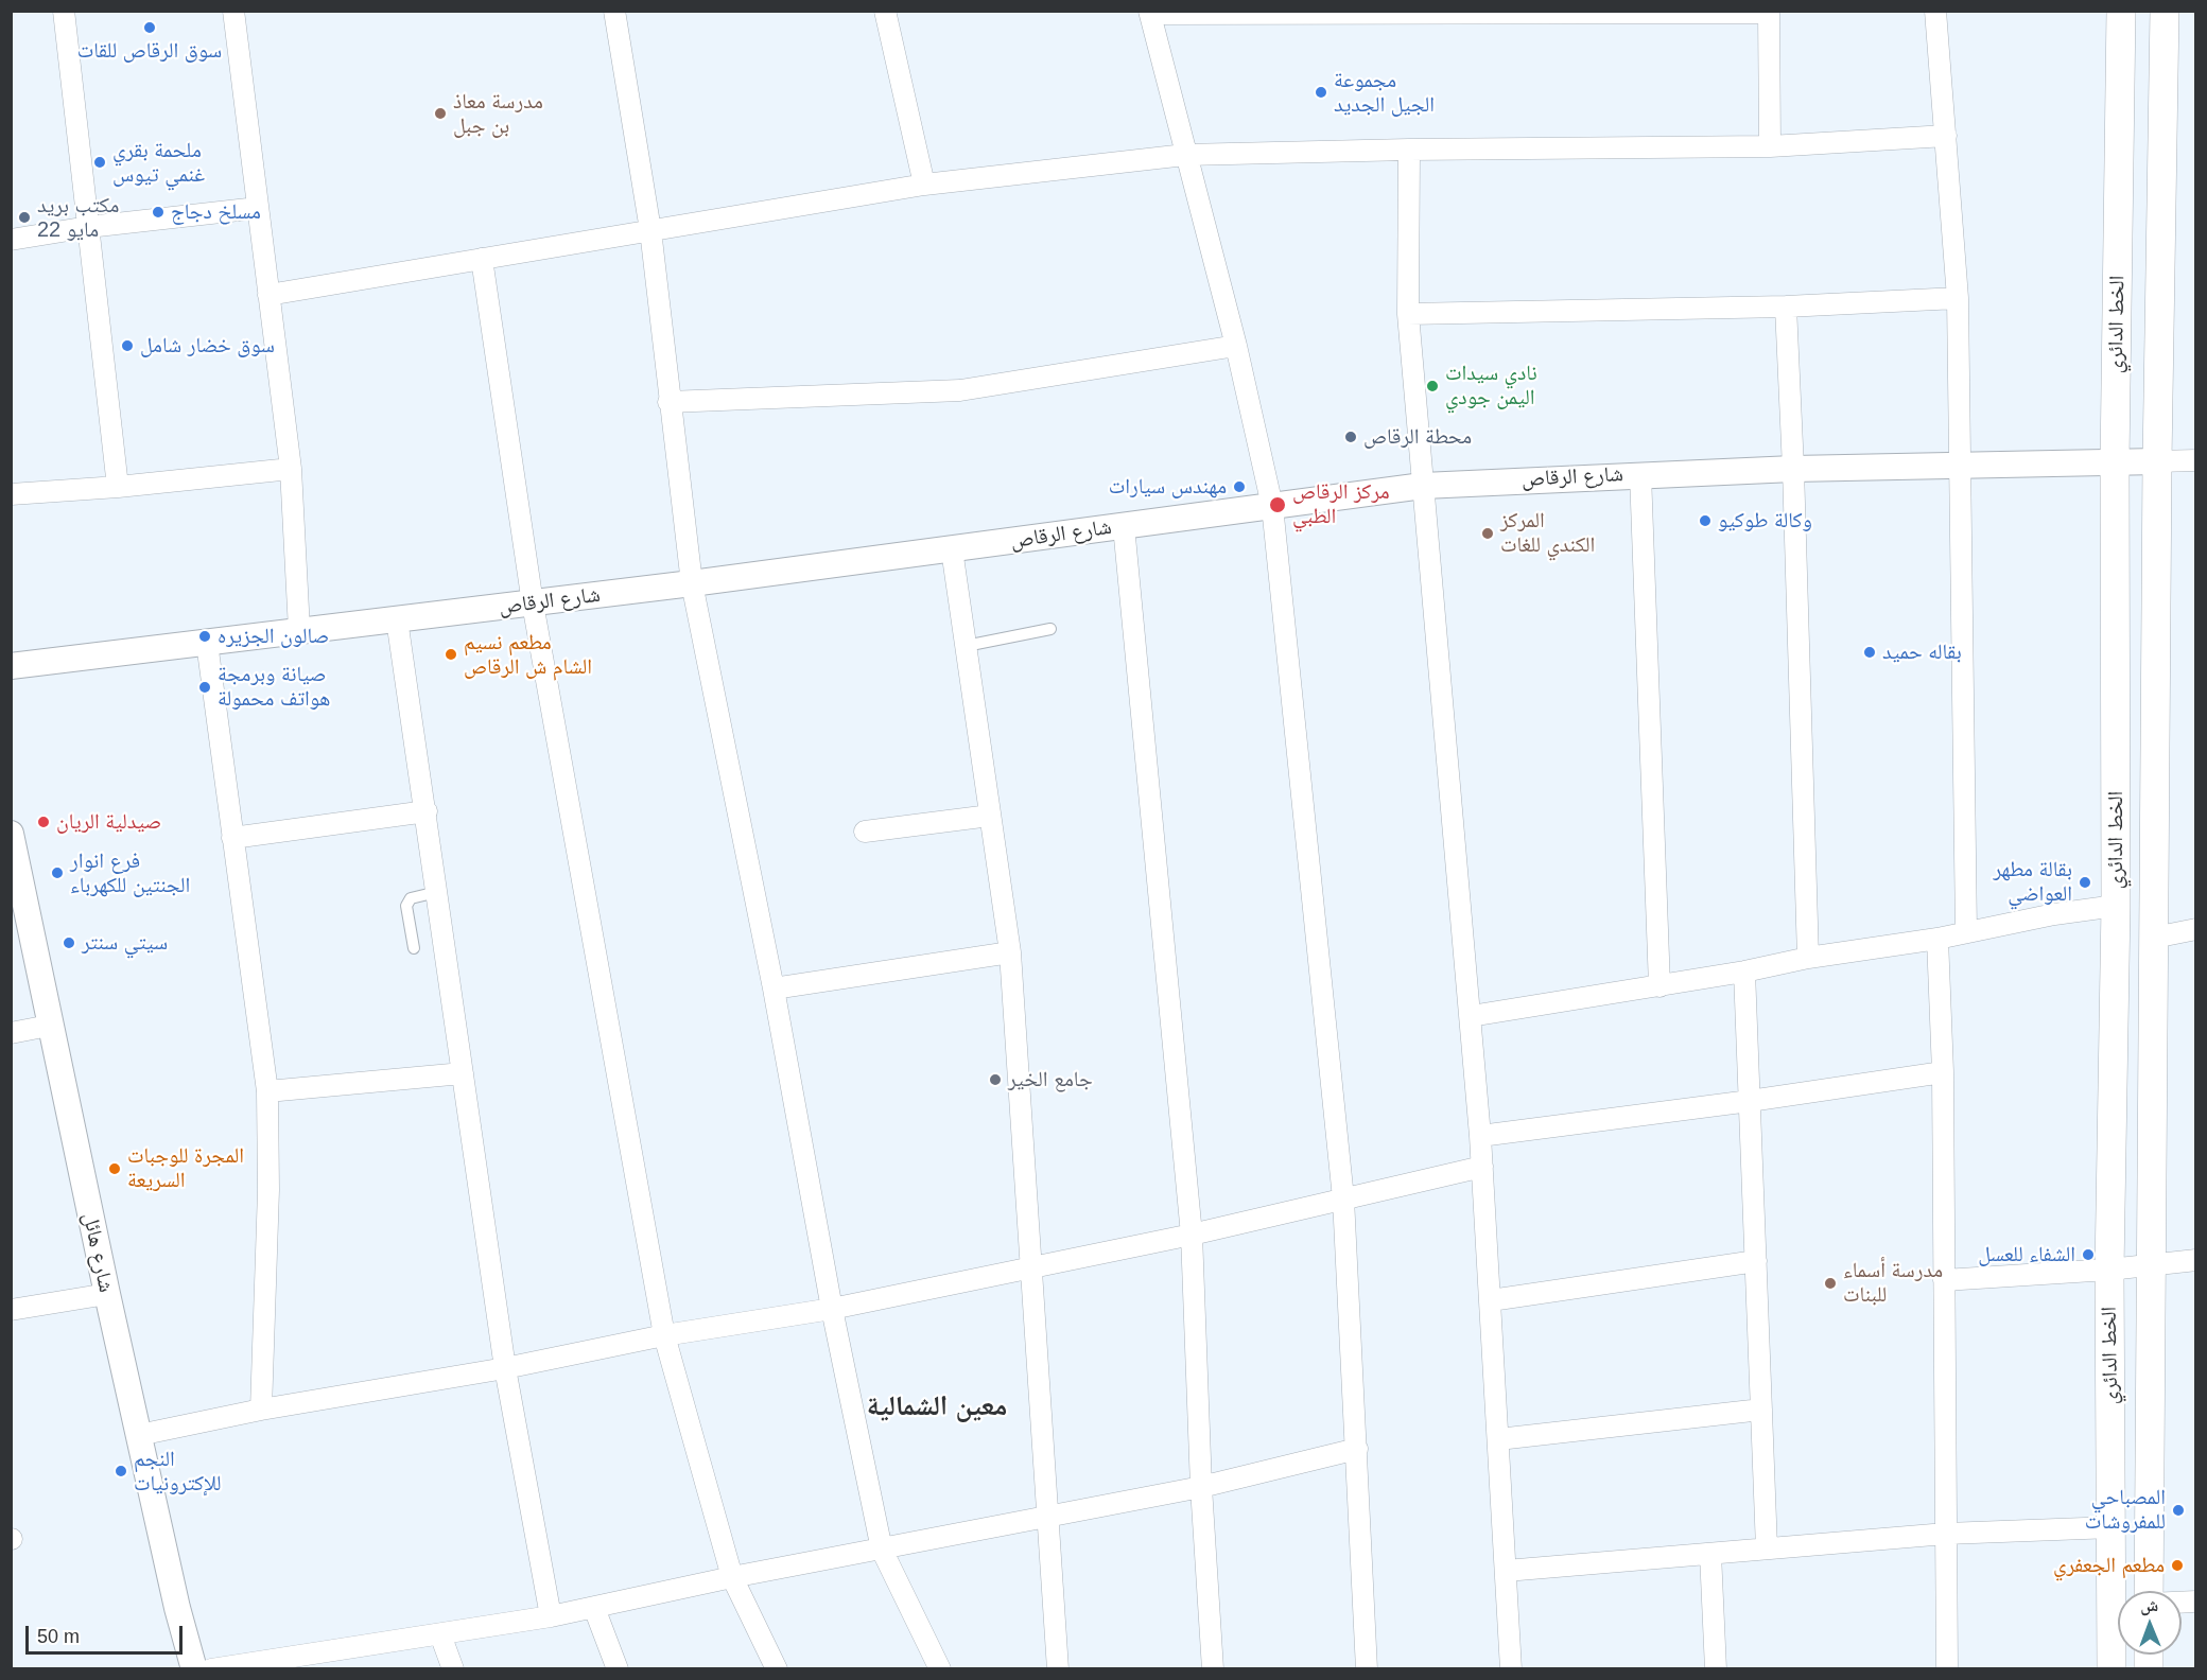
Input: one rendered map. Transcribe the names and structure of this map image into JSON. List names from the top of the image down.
{
  "streets": {
    "main road": ["الخط الدائري"],
    "street": ["شارع الرقاص", "شارع هائل"]
  },
  "crossings": [
    ["الخط الدائري", "شارع الرقاص"]
  ],
  "districts": ["معين الشمالية"],
  "places": [
    "سوق الرقاص للقات",
    "مجموعة الجيل الجديد",
    "مدرسة معاذ بن جبل",
    "ملحمة بقري غنمي تيوس",
    "مسلخ دجاج",
    "مكتب بريد 22 مايو",
    "سوق خضار شامل",
    "نادي سيدات اليمن جودي",
    "محطة الرقاص",
    "مهندس سيارات",
    "مركز الرقاص الطبي",
    "وكالة طوكيو",
    "المركز الكندي للغات",
    "صالون الجزيره",
    "بقاله حميد",
    "مطعم نسيم الشام ش الرقاص",
    "صيانة وبرمجة هواتف محمولة",
    "صيدلية الريان",
    "فرع انوار الجنتين للكهرباء",
    "بقالة مطهر العواضي",
    "سيتي سنتر",
    "جامع الخير",
    "المجرة للوجبات السريعة",
    "الشفاء للعسل",
    "مدرسة أسماء للبنات",
    "النجم للإكترونيات",
    "المصباحي للمفروشات",
    "مطعم الجعفري"
  ],
  "scale_bar": "50 m",
  "north": "top"
}
